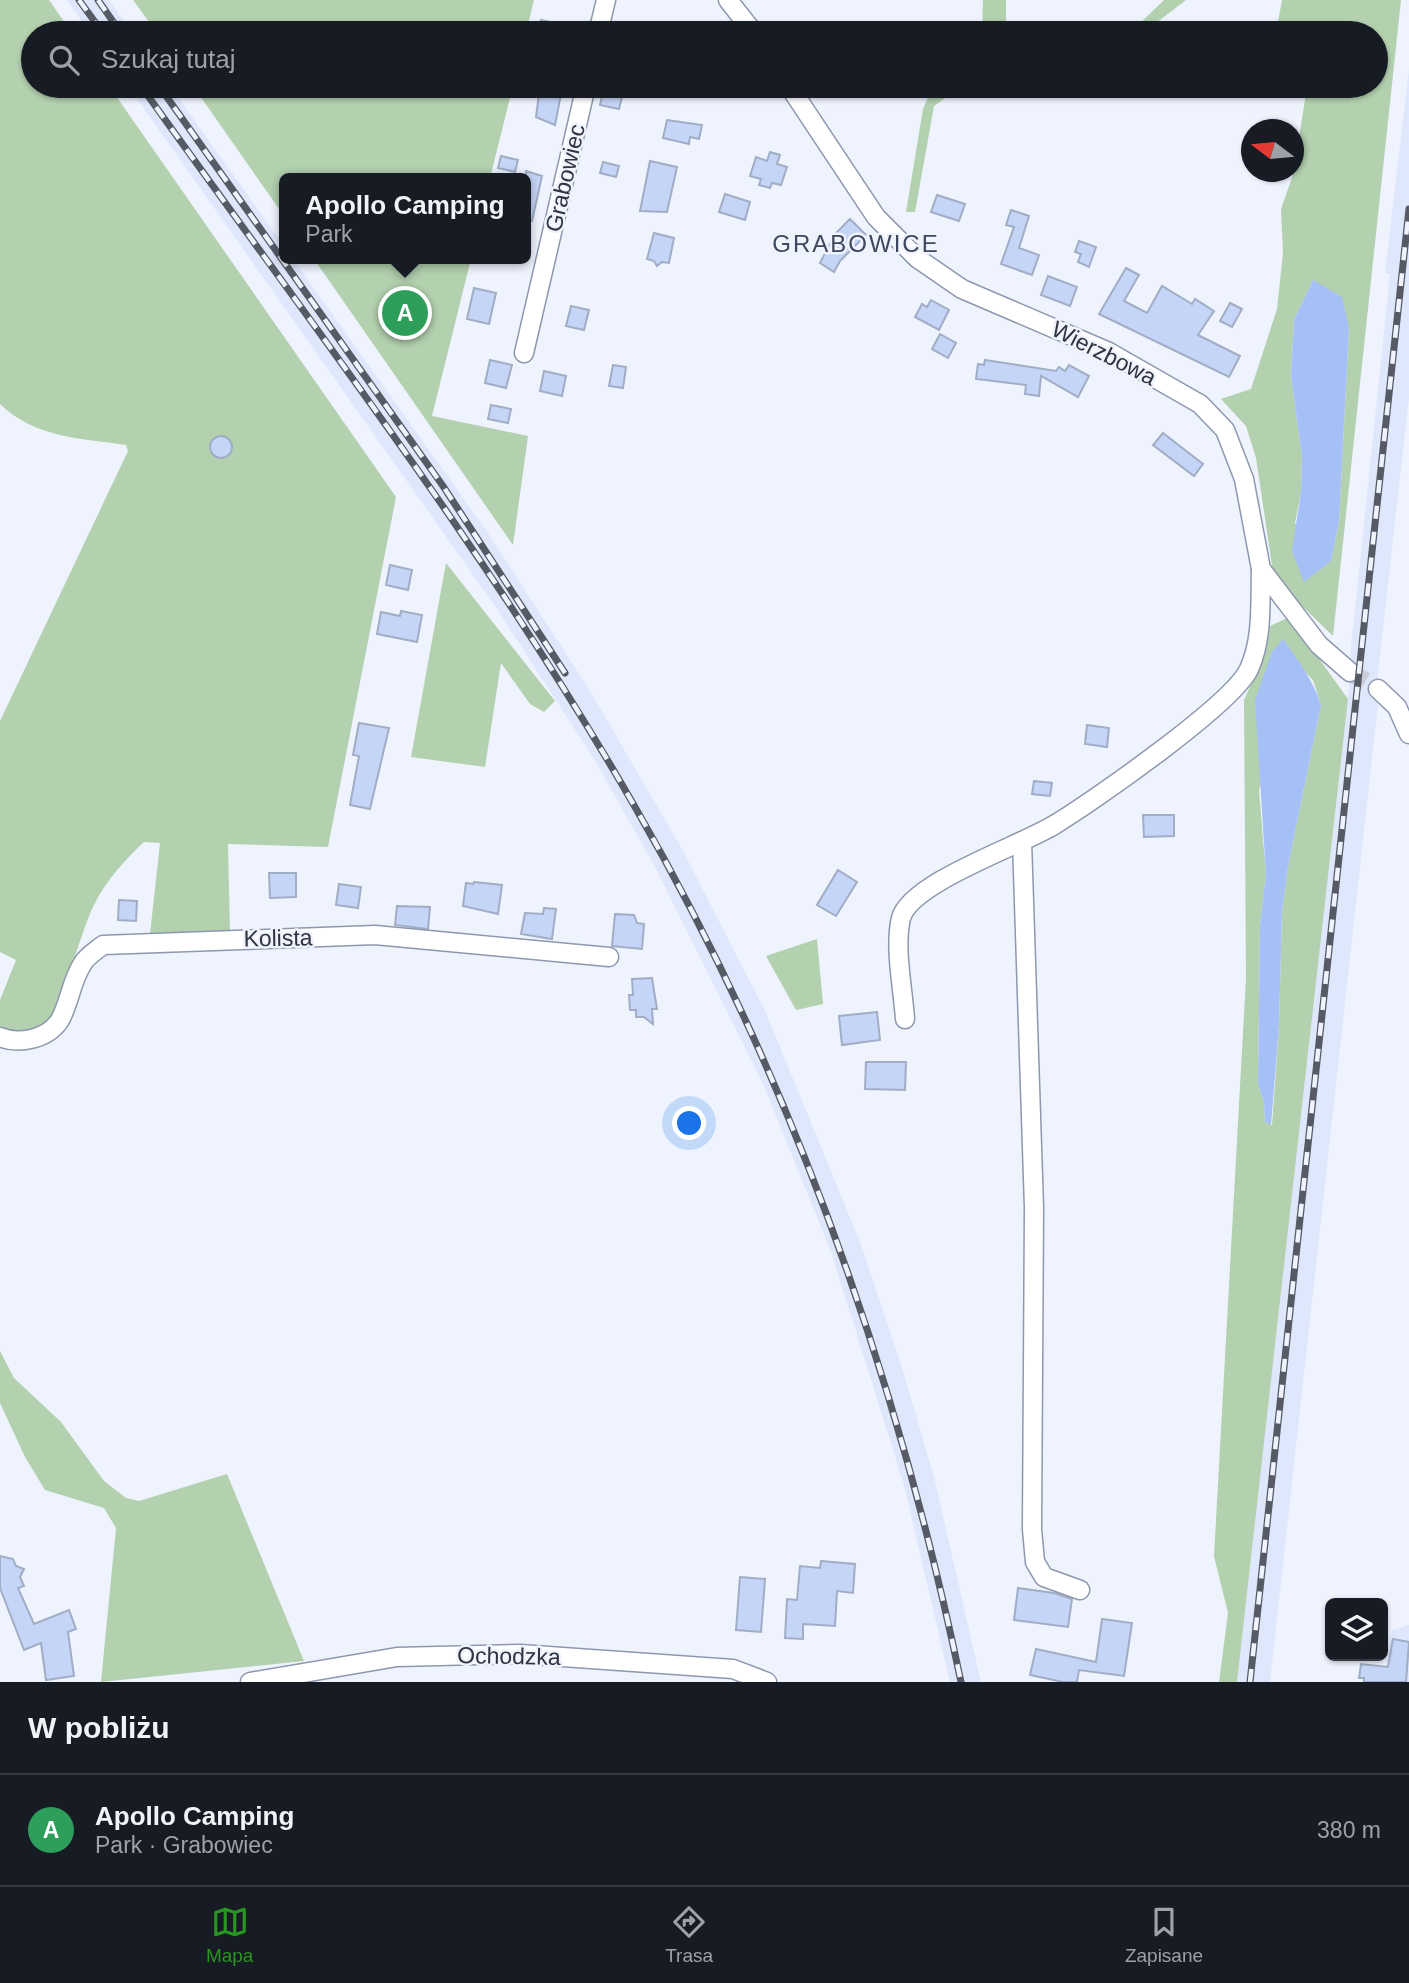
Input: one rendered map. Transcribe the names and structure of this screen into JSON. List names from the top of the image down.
{
  "streets": {
    "street": [
      "Grabowiec",
      "Wierzbowa",
      "Kolista",
      "Ochodzka"
    ]
  },
  "districts": ["GRABOWICE"],
  "north": "left",
  "page": {
    "search": "Szukaj tutaj",
    "popup": ["Apollo Camping", "Park"],
    "pins": "A",
    "heading": "W pobliżu",
    "list": [
      {
        "mark": "A",
        "name": "Apollo Camping",
        "note": "Park · Grabowiec",
        "value": "380 m"
      }
    ],
    "nav": ["Mapa", "Trasa", "Zapisane"]
  }
}
